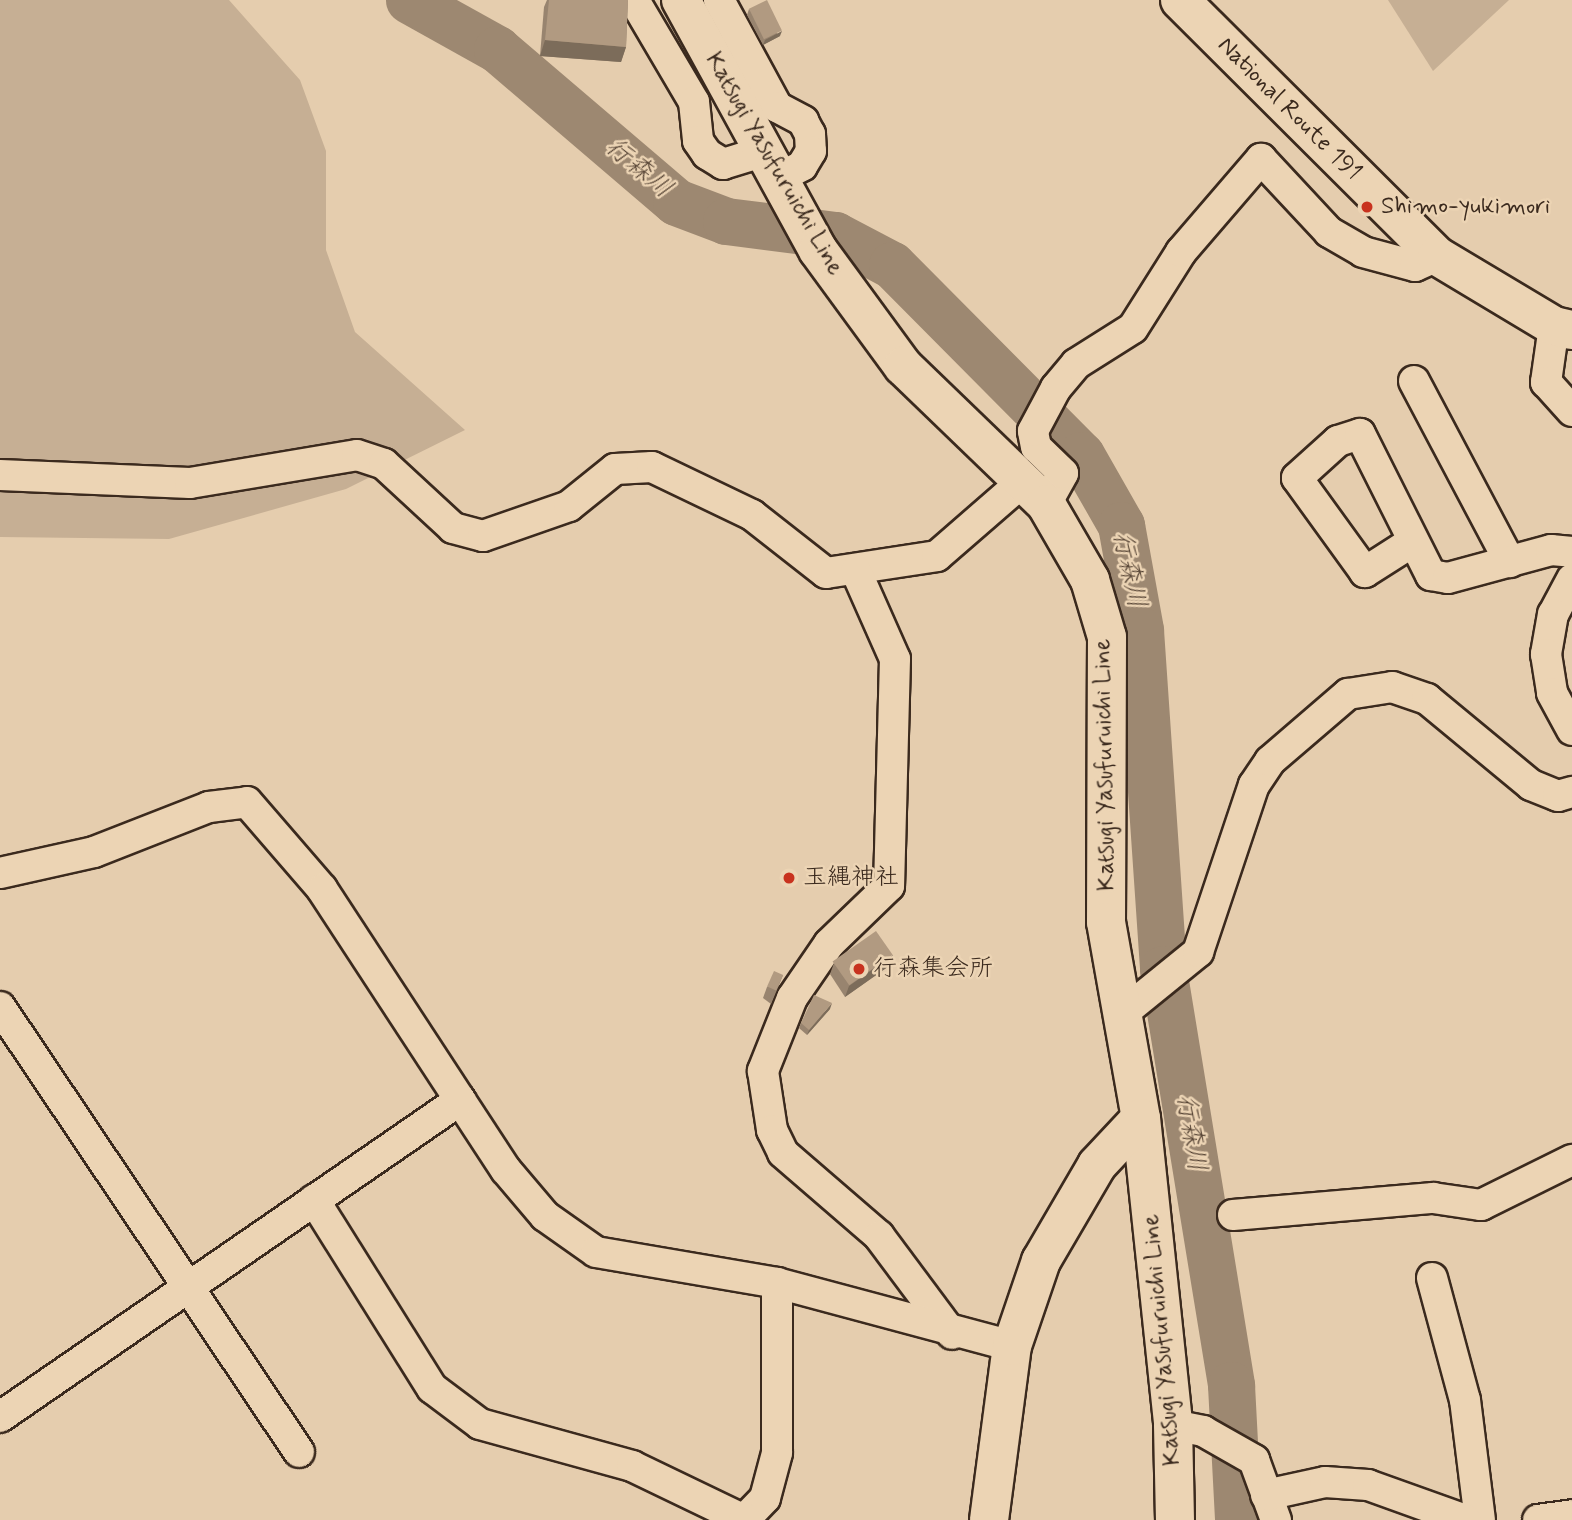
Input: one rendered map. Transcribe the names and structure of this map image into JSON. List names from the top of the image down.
{
  "streets": {
    "main road": ["National Route 191", "Katsugi Yasufuruichi Line"]
  },
  "water": ["行森川"],
  "places": ["Shimo-yukimori", "玉縄神社", "行森集会所"]
}
